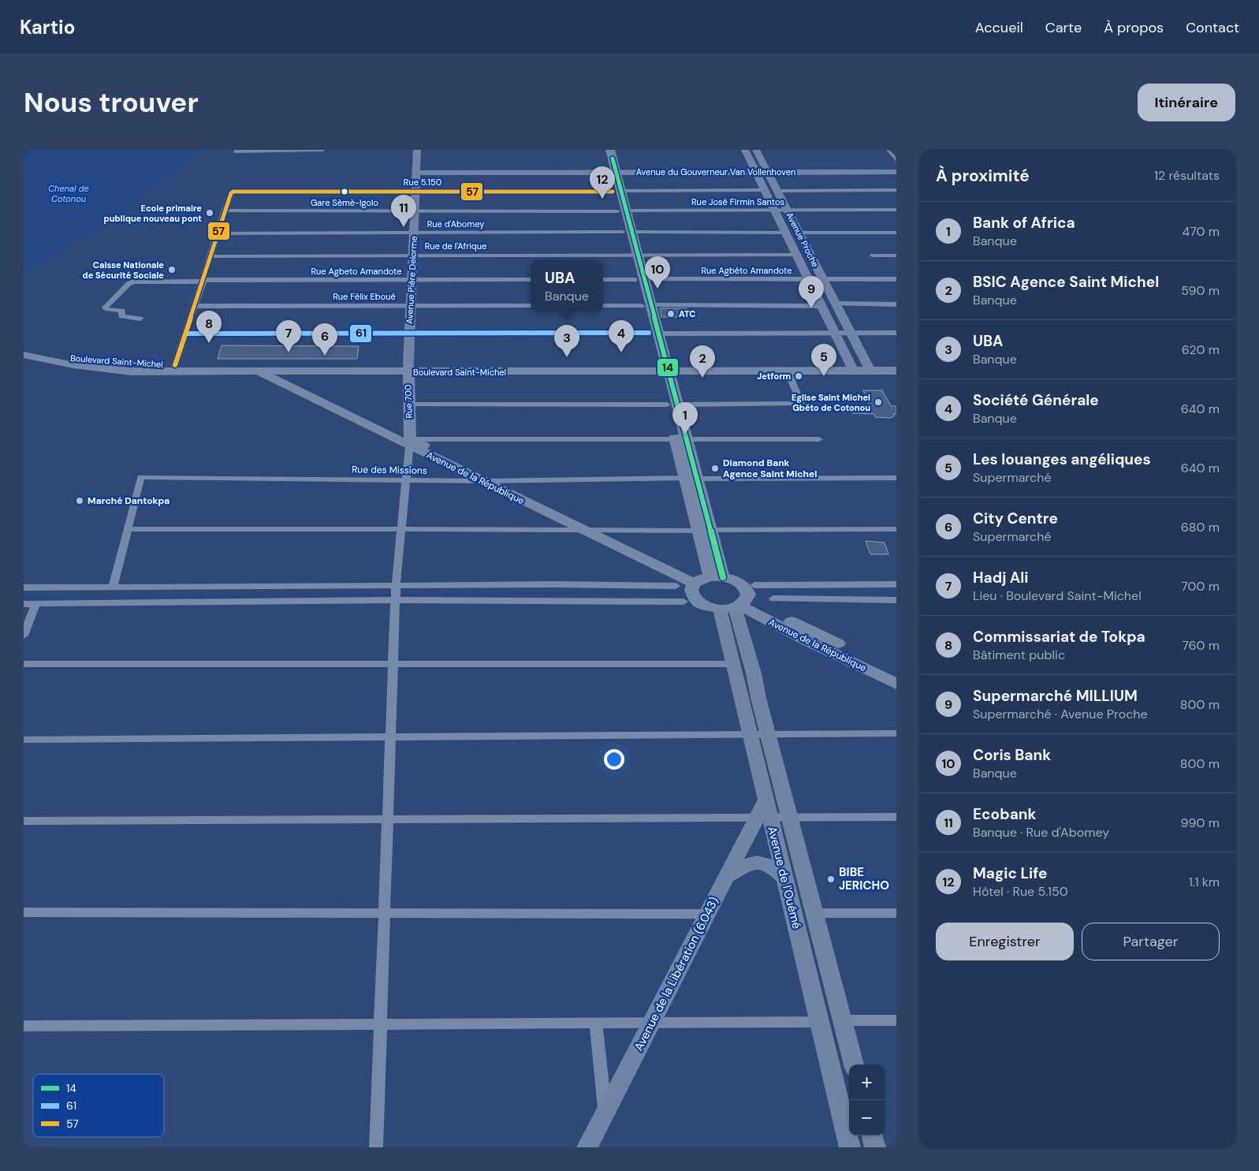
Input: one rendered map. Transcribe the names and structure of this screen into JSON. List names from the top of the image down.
{
  "streets": {
    "main road": [
      "Avenue du Gouverneur Van Vollenhoven",
      "Avenue Proche",
      "Avenue Pière Delorme",
      "Boulevard Saint-Michel",
      "Rue 700",
      "Avenue de la République",
      "Avenue de l'Ouémé",
      "Avenue de la Libération (6.043)"
    ],
    "street": [
      "Rue 5.150",
      "Rue José Firmin Santos",
      "Rue d'Abomey",
      "Rue de l'Afrique",
      "Rue Agbéto Amandote",
      "Rue Agbeto Amandote",
      "Rue Félix Eboué",
      "Rue des Missions"
    ]
  },
  "crossings": [
    ["Avenue du Gouverneur Van Vollenhoven", "Avenue Proche"],
    ["Avenue du Gouverneur Van Vollenhoven", "Avenue Pière Delorme"],
    ["Rue 5.150", "Rue José Firmin Santos"],
    ["Rue 5.150", "Avenue Proche"],
    ["Rue 5.150", "Avenue Pière Delorme"],
    ["Rue José Firmin Santos", "Avenue Proche"],
    ["Rue José Firmin Santos", "Avenue Pière Delorme"],
    ["Rue d'Abomey", "Avenue Proche"],
    ["Rue d'Abomey", "Avenue Pière Delorme"],
    ["Avenue Proche", "Rue de l'Afrique"],
    ["Avenue Proche", "Rue Agbéto Amandote"],
    ["Avenue Proche", "Boulevard Saint-Michel"],
    ["Rue de l'Afrique", "Avenue Pière Delorme"],
    ["Rue Agbeto Amandote", "Avenue Pière Delorme"],
    ["Avenue Pière Delorme", "Rue Félix Eboué"],
    ["Avenue Pière Delorme", "Boulevard Saint-Michel"],
    ["Avenue Pière Delorme", "Rue 700"],
    ["Boulevard Saint-Michel", "Rue 700"],
    ["Boulevard Saint-Michel", "Avenue de la République"],
    ["Rue 700", "Avenue de la République"],
    ["Rue des Missions", "Avenue de la République"],
    ["Avenue de la République", "Avenue de l'Ouémé"],
    ["Avenue de l'Ouémé", "Avenue de la Libération (6.043)"]
  ],
  "water": ["Chenal de Cotonou"],
  "places": [
    "Gare Sèmè-Igolo",
    "Ecole primaire publique nouveau pont",
    "Caisse Nationale de Sécurité Sociale",
    "ATC",
    "Jetform",
    "Eglise Saint Michel Gbéto de Cotonou",
    "Diamond Bank Agence Saint Michel",
    "Marché Dantokpa",
    "BIBE JERICHO"
  ],
  "lines": ["transit line 14", "transit line 57", "transit line 61"],
  "legend": ["14", "61", "57"],
  "page": {
    "header": "Kartio",
    "nav": [
      "Accueil",
      "Carte",
      "À propos",
      "Contact"
    ],
    "buttons": [
      "Itinéraire",
      ["Enregistrer", "Partager"]
    ],
    "title": "Nous trouver",
    "heading": ["À proximité", "12 résultats"],
    "pins": [
      "12",
      "11",
      "10",
      "9",
      "8",
      "4",
      "7",
      "6",
      "3",
      "5",
      "2",
      "1"
    ],
    "list": [
      {
        "mark": "1",
        "name": "Bank of Africa",
        "note": "Banque",
        "value": "470 m"
      },
      {
        "mark": "2",
        "name": "BSIC Agence Saint Michel",
        "note": "Banque",
        "value": "590 m"
      },
      {
        "mark": "3",
        "name": "UBA",
        "note": "Banque",
        "value": "620 m"
      },
      {
        "mark": "4",
        "name": "Société Générale",
        "note": "Banque",
        "value": "640 m"
      },
      {
        "mark": "5",
        "name": "Les louanges angéliques",
        "note": "Supermarché",
        "value": "640 m"
      },
      {
        "mark": "6",
        "name": "City Centre",
        "note": "Supermarché",
        "value": "680 m"
      },
      {
        "mark": "7",
        "name": "Hadj Ali",
        "note": "Lieu · Boulevard Saint-Michel",
        "value": "700 m"
      },
      {
        "mark": "8",
        "name": "Commissariat de Tokpa",
        "note": "Bâtiment public",
        "value": "760 m"
      },
      {
        "mark": "9",
        "name": "Supermarché MILLIUM",
        "note": "Supermarché · Avenue Proche",
        "value": "800 m"
      },
      {
        "mark": "10",
        "name": "Coris Bank",
        "note": "Banque",
        "value": "800 m"
      },
      {
        "mark": "11",
        "name": "Ecobank",
        "note": "Banque · Rue d'Abomey",
        "value": "990 m"
      },
      {
        "mark": "12",
        "name": "Magic Life",
        "note": "Hôtel · Rue 5.150",
        "value": "1.1 km"
      }
    ],
    "popup": ["UBA", "Banque"],
    "map_buttons": ["+", "−"]
  }
}
